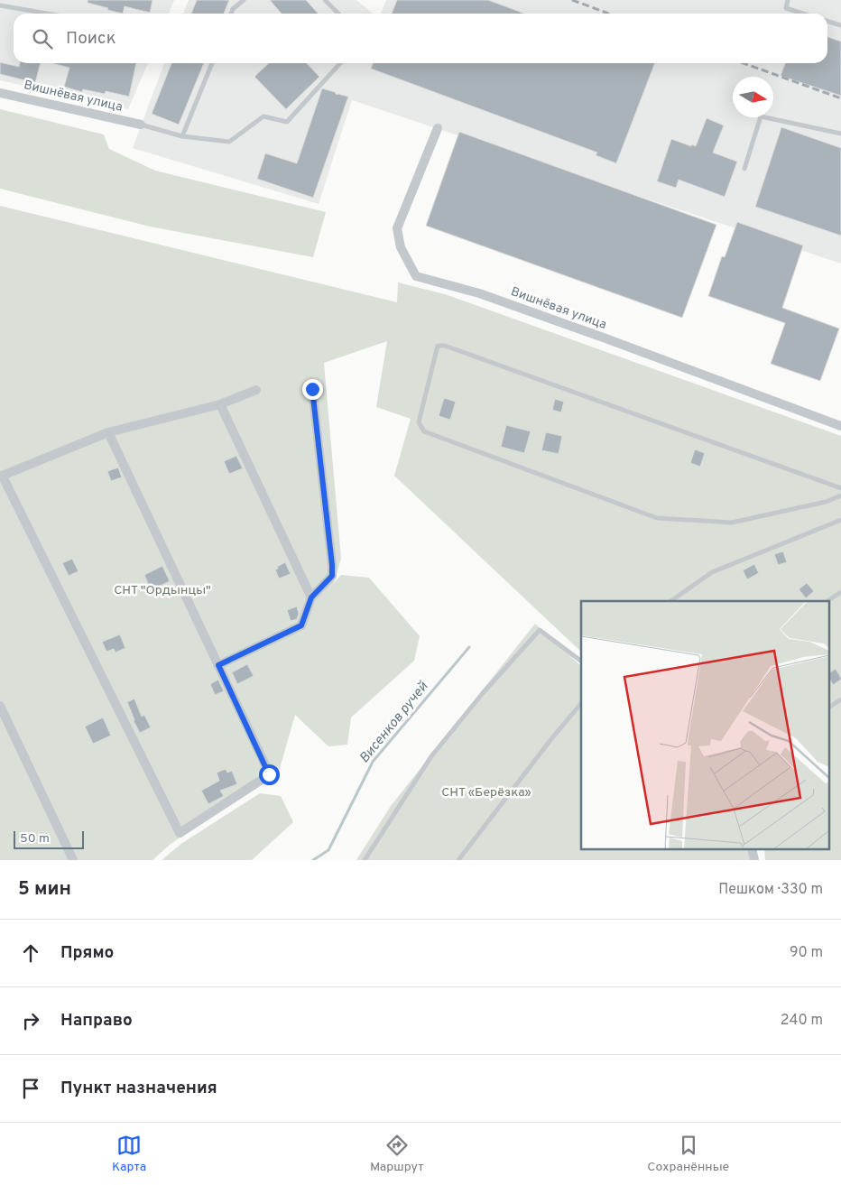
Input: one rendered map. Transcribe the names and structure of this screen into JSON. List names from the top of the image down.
{
  "streets": {
    "street": ["Вишнёвая улица"]
  },
  "water": ["Висенков ручей"],
  "parks": ["СНТ \"Ордынцы\"", "СНТ «Берёзка»"],
  "scale_bar": "50 m",
  "north": "right",
  "page": {
    "search": "Поиск",
    "scale": "50 m",
    "heading": ["5 мин", "Пешком · 330 m"],
    "list": [
      ["Прямо", "90 m"],
      ["Направо", "240 m"],
      "Пункт назначения"
    ],
    "nav": ["Карта", "Маршрут", "Сохранённые"]
  }
}
